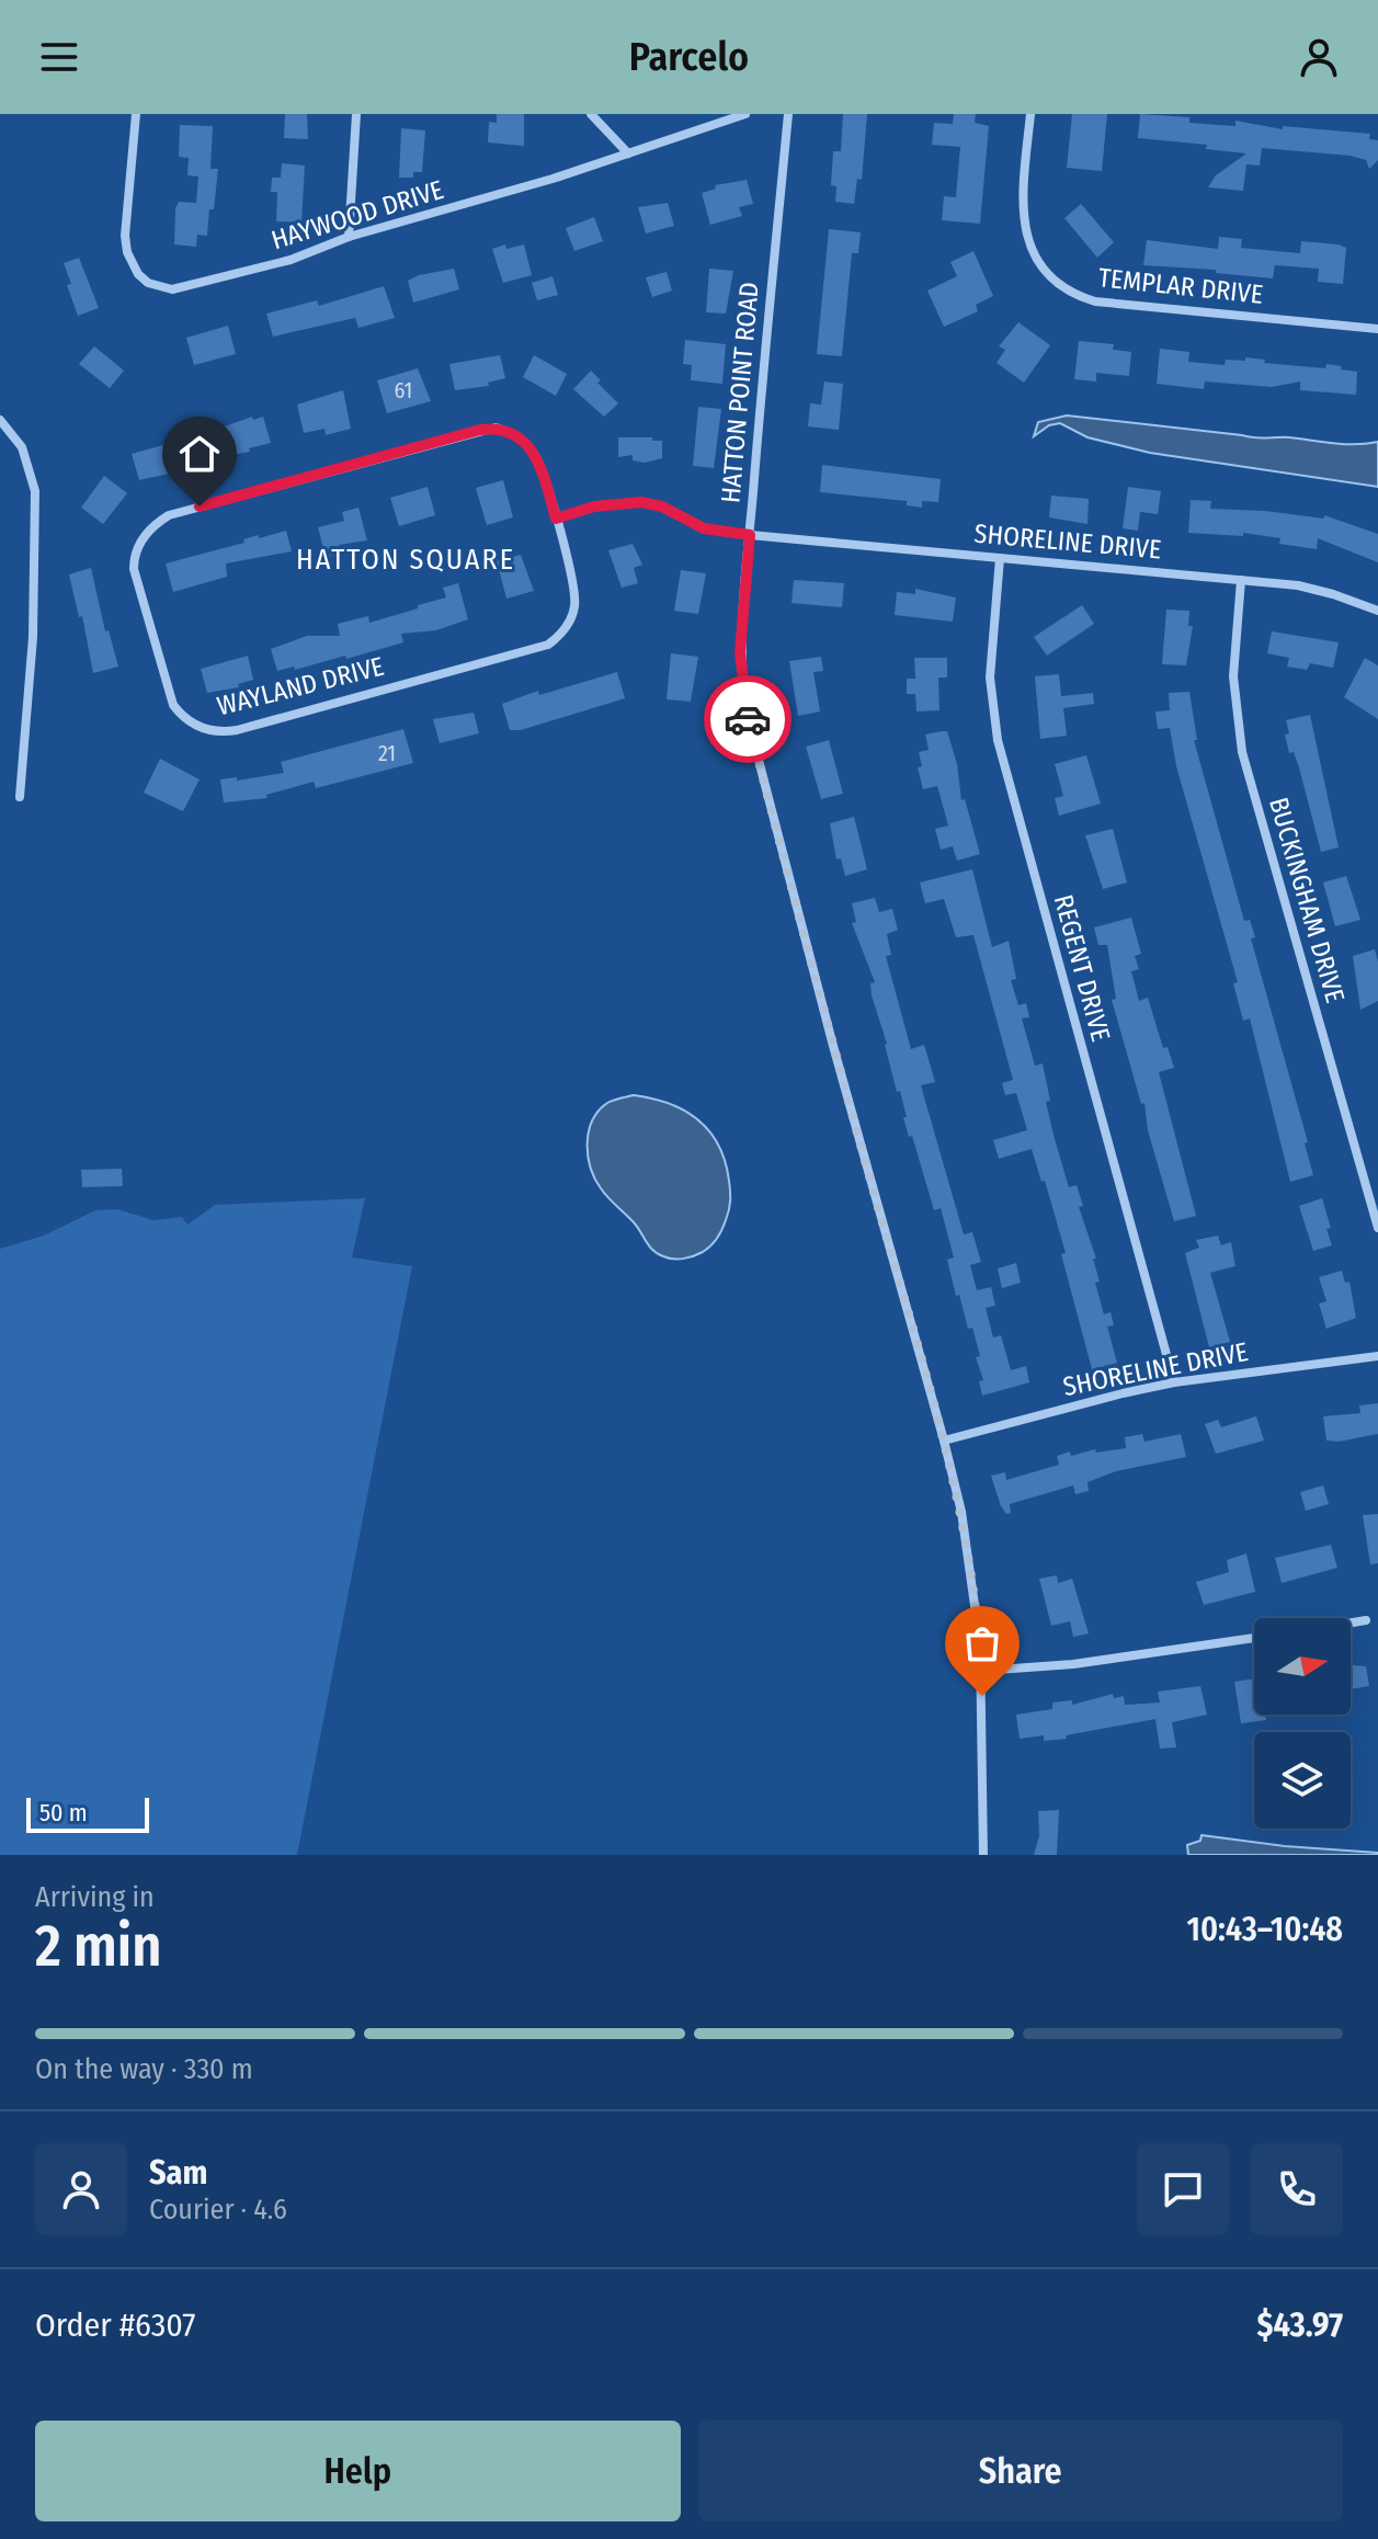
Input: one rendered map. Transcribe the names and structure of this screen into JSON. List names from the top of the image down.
{
  "streets": {
    "street": [
      "HAYWOOD DRIVE",
      "TEMPLAR DRIVE",
      "HATTON POINT ROAD",
      "SHORELINE DRIVE",
      "WAYLAND DRIVE",
      "BUCKINGHAM DRIVE",
      "REGENT DRIVE"
    ]
  },
  "crossings": [
    ["HATTON POINT ROAD", "SHORELINE DRIVE"],
    ["SHORELINE DRIVE", "BUCKINGHAM DRIVE"],
    ["SHORELINE DRIVE", "REGENT DRIVE"]
  ],
  "districts": ["HATTON SQUARE"],
  "house_numbers": ["61", "21"],
  "scale_bar": "50 m",
  "north": "right",
  "page": {
    "header": "Parcelo",
    "scale": "50 m",
    "heading": ["2 min", "Arriving in", "10:43–10:48"],
    "panel": [
      "Sam",
      "Courier · 4.6",
      "Order #6307",
      "$43.97"
    ],
    "bar": "On the way · 330 m",
    "buttons": ["Help", "Share"]
  }
}
